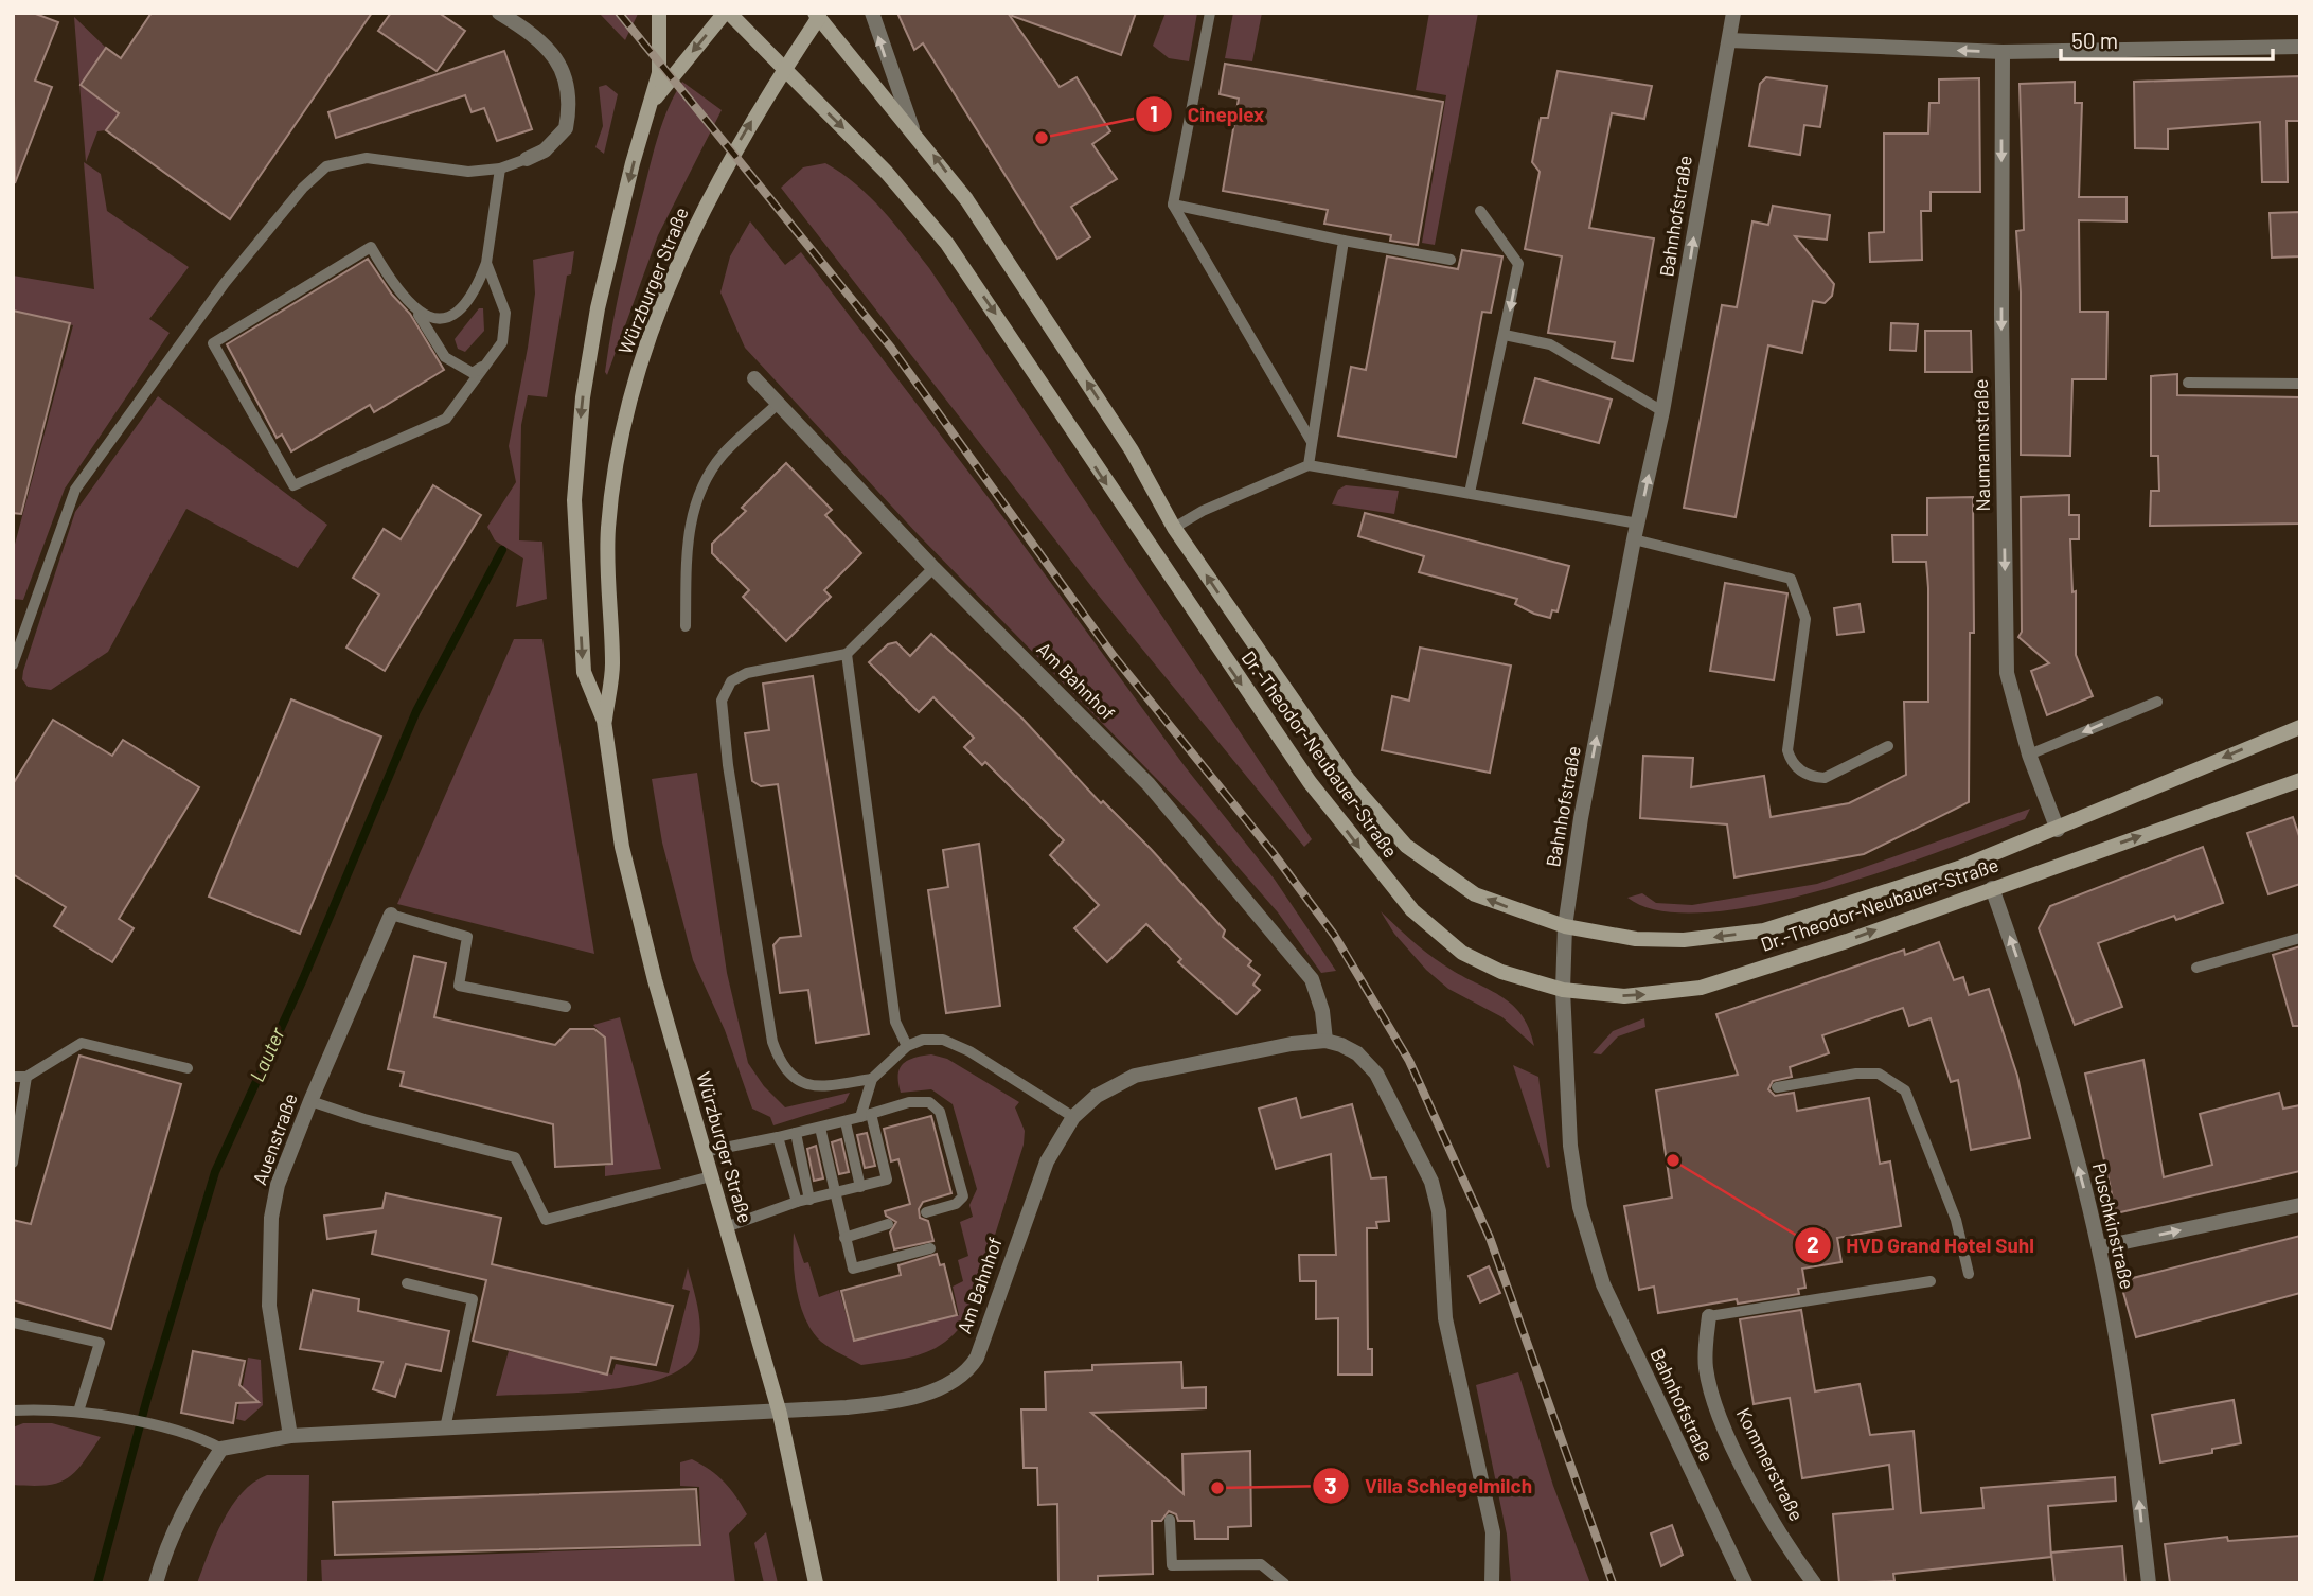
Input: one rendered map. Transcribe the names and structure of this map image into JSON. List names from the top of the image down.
{
  "streets": {
    "main road": ["Würzburger Straße", "Dr.-Theodor-Neubauer-Straße"],
    "street": [
      "Bahnhofstraße",
      "Naumannstraße",
      "Am Bahnhof",
      "Auenstraße",
      "Puschkinstraße",
      "Kommerstraße"
    ]
  },
  "crossings": [
    ["Bahnhofstraße", "Dr.-Theodor-Neubauer-Straße"],
    ["Würzburger Straße", "Am Bahnhof"],
    ["Würzburger Straße", "Dr.-Theodor-Neubauer-Straße"],
    ["Naumannstraße", "Dr.-Theodor-Neubauer-Straße"],
    ["Dr.-Theodor-Neubauer-Straße", "Puschkinstraße"]
  ],
  "one_way": ["Bahnhofstraße", "Naumannstraße", "Puschkinstraße"],
  "water": ["Lauter"],
  "places": ["Cineplex", "HVD Grand Hotel Suhl", "Villa Schlegelmilch"],
  "scale_bar": "50 m"
}
